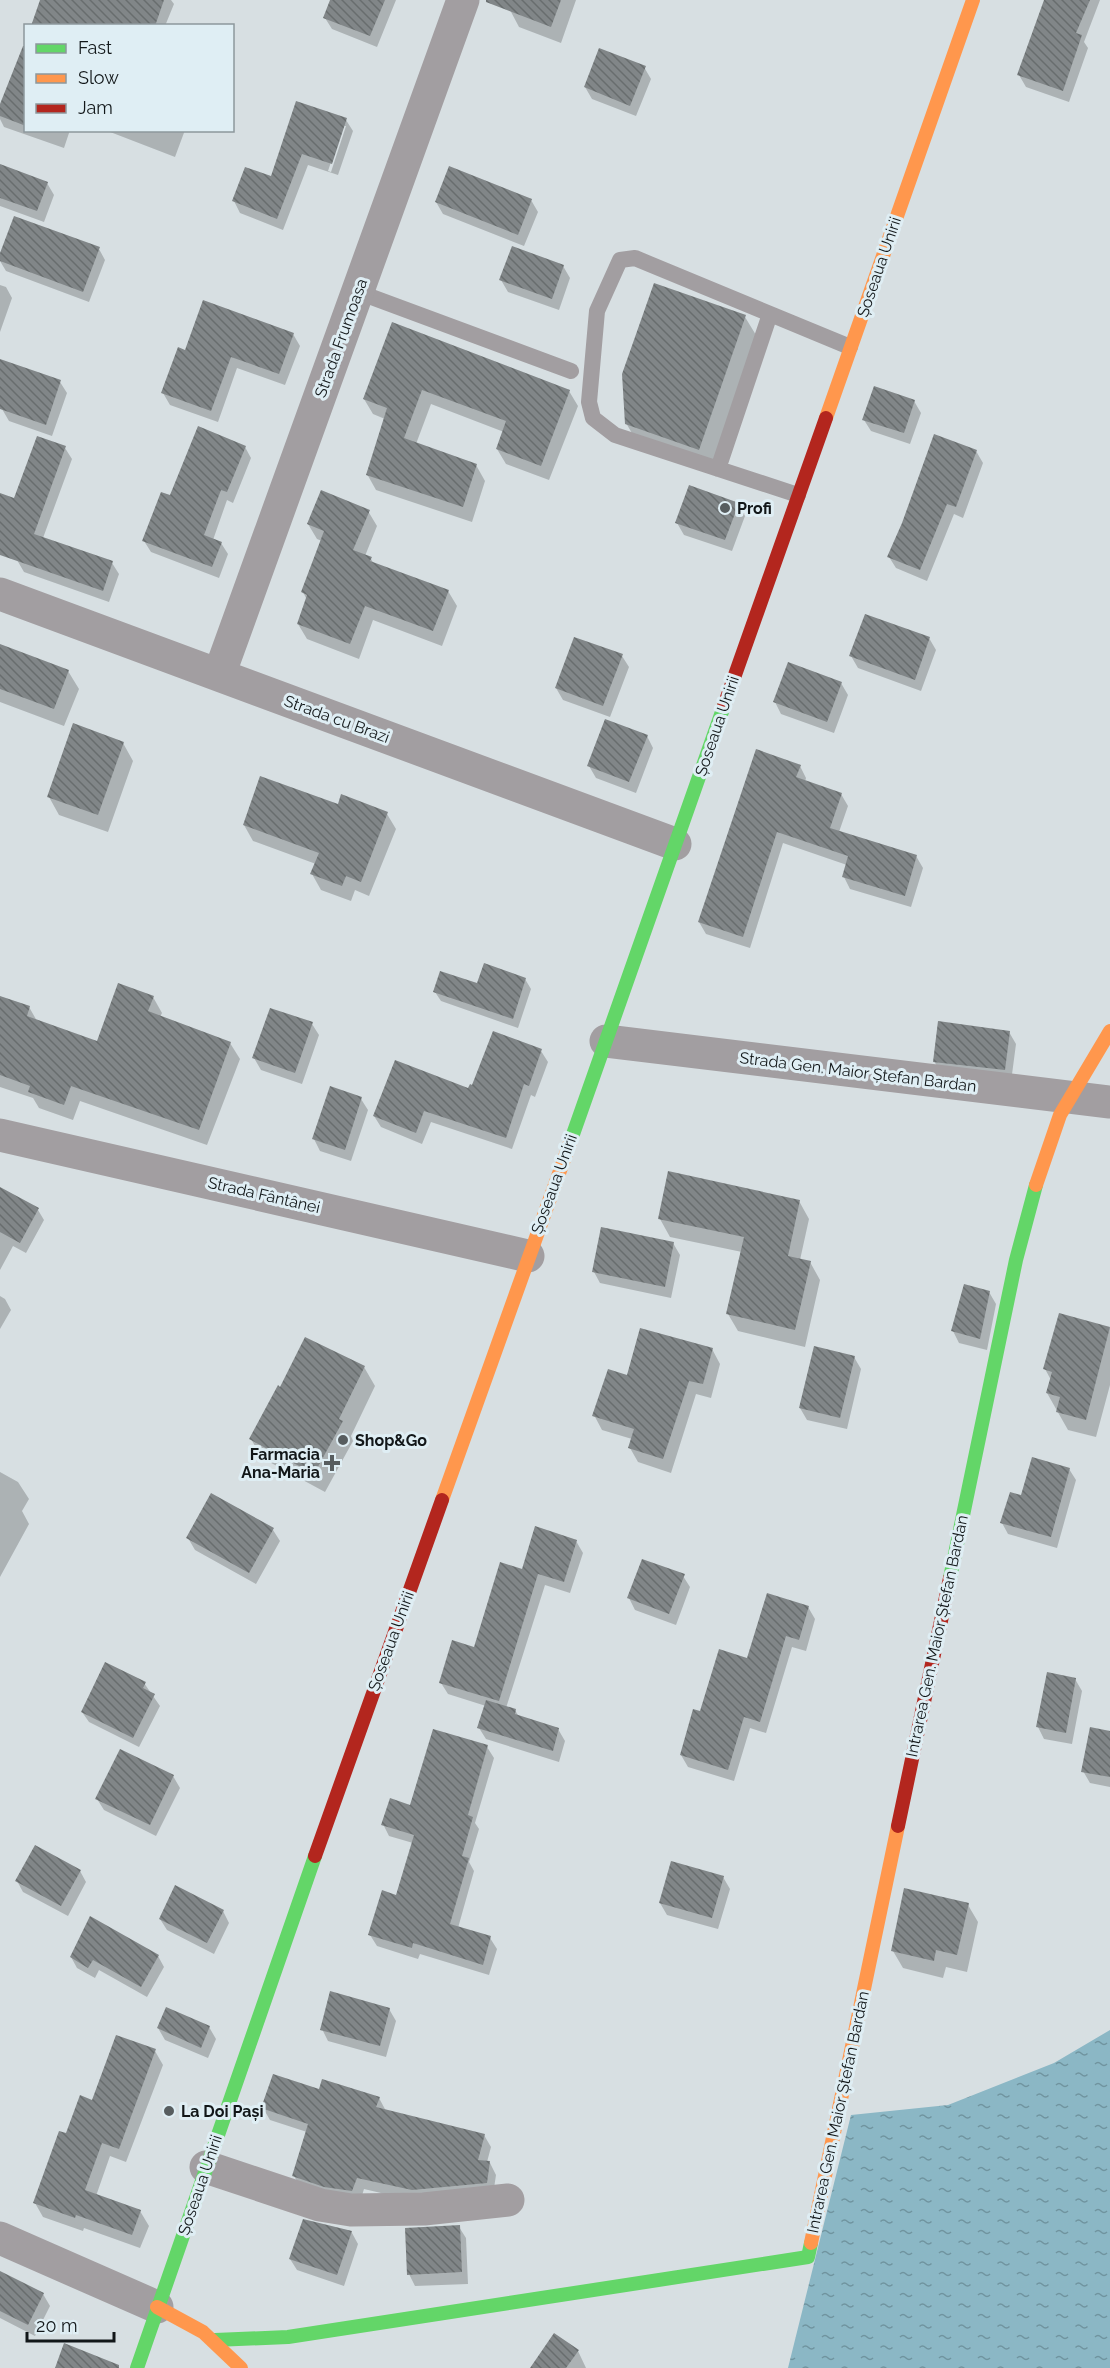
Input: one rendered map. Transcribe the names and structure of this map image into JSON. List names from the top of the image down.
{
  "streets": {
    "main road": ["Șoseaua Unirii", "Intrarea Gen. Maior Ștefan Bardan"],
    "street": [
      "Strada Frumoasa",
      "Strada cu Brazi",
      "Strada Gen. Maior Ștefan Bardan",
      "Strada Fântânei"
    ]
  },
  "crossings": [
    ["Șoseaua Unirii", "Strada cu Brazi"],
    ["Șoseaua Unirii", "Strada Gen. Maior Ștefan Bardan"],
    ["Șoseaua Unirii", "Strada Fântânei"],
    ["Strada Frumoasa", "Strada cu Brazi"],
    ["Strada Gen. Maior Ștefan Bardan", "Intrarea Gen. Maior Ștefan Bardan"]
  ],
  "places": {
    "other": ["Profi", "Shop&Go", "La Doi Pași"],
    "health": ["Farmacia Ana-Maria"]
  },
  "legend": ["Fast", "Slow", "Jam"],
  "scale_bar": "20 m"
}
